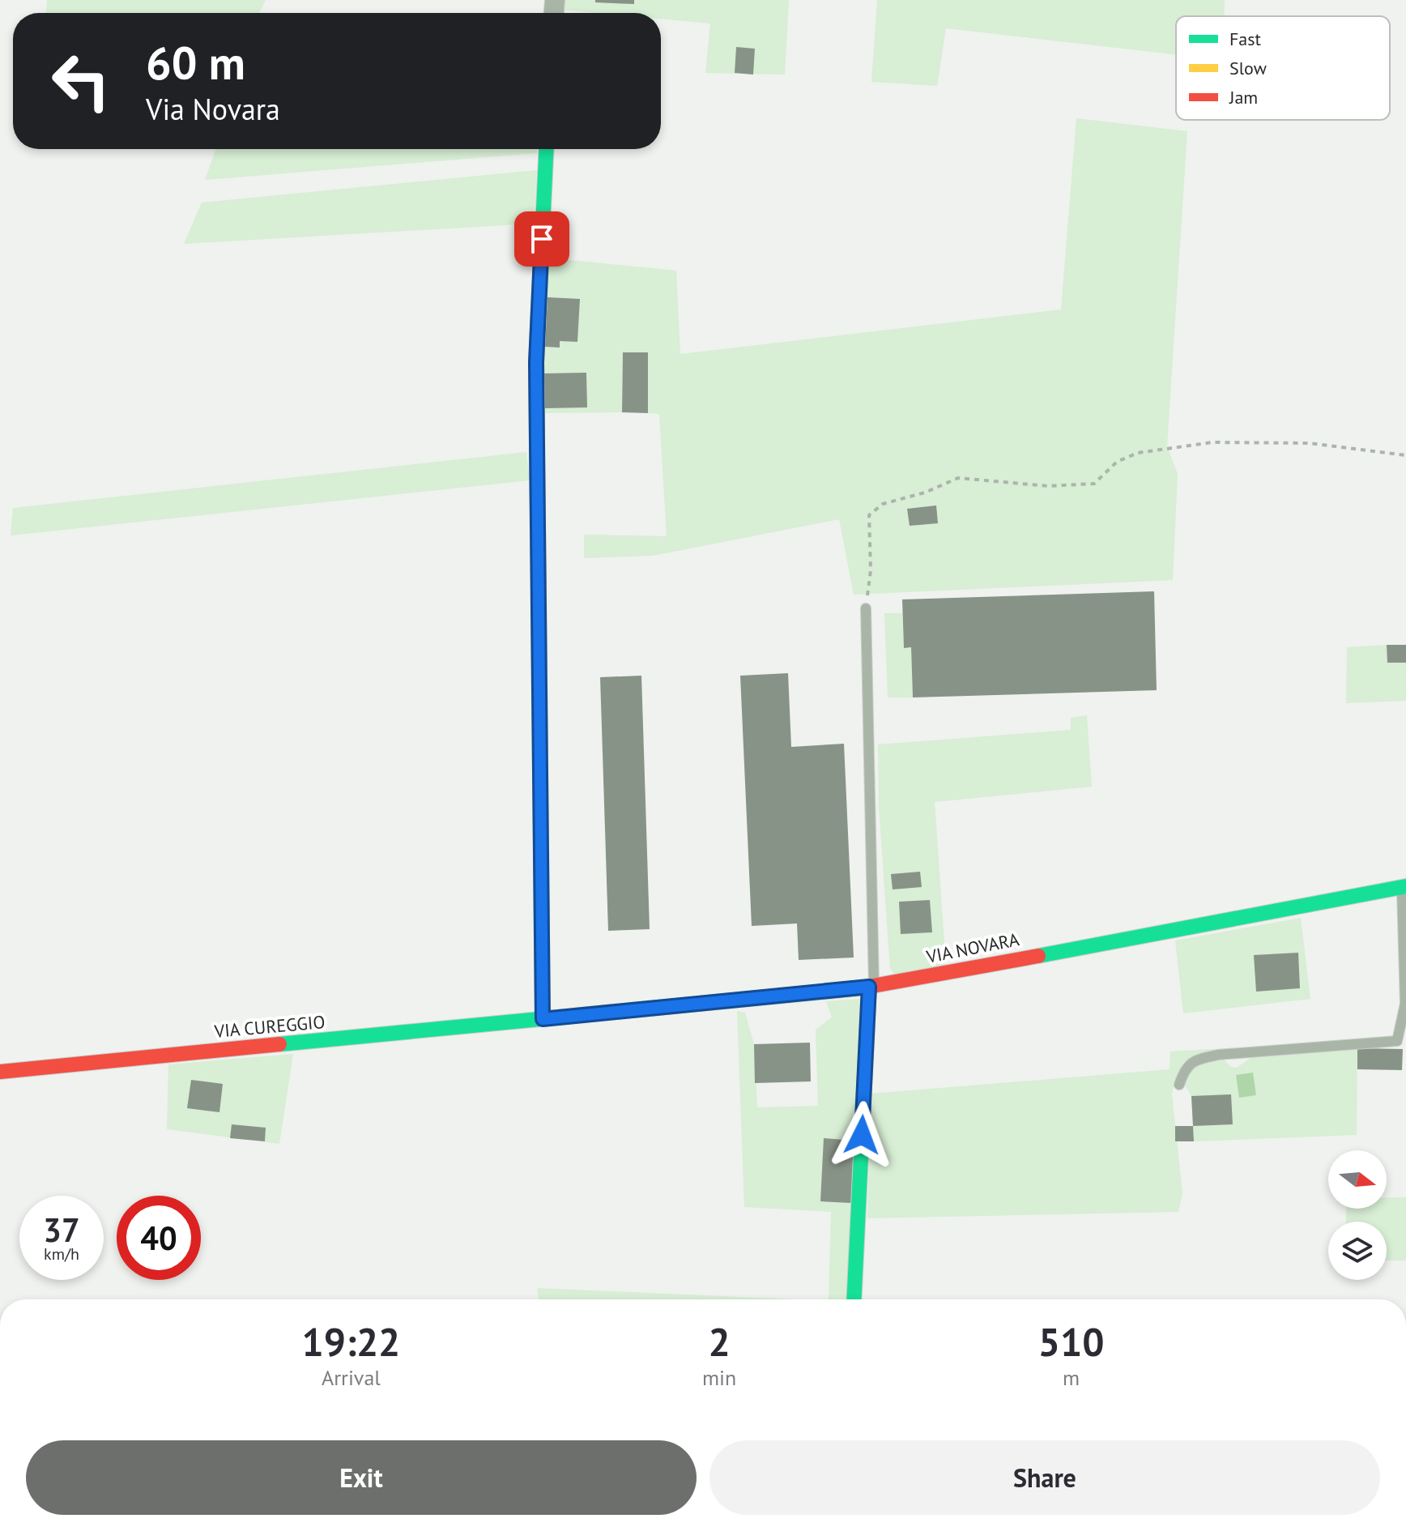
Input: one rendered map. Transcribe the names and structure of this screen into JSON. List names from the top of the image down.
{
  "streets": {
    "main road": ["VIA NOVARA", "VIA CUREGGIO"]
  },
  "crossings": [
    ["VIA NOVARA", "VIA CUREGGIO"]
  ],
  "legend": ["Fast", "Slow", "Jam"],
  "north": "right",
  "page": {
    "turn": ["60 m", "Via Novara"],
    "speed": "37 km/h",
    "limit": "40",
    "eta": [
      "19:22",
      "Arrival",
      "2",
      "min",
      "510",
      "m"
    ],
    "buttons": ["Exit", "Share"]
  }
}
